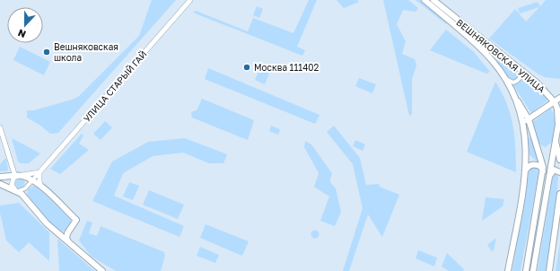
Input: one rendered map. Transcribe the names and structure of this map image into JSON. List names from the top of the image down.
{
  "streets": {
    "main road": ["ВЕШНЯКОВСКАЯ УЛИЦА"],
    "street": ["УЛИЦА СТАРЫЙ ГАЙ"]
  },
  "places": ["Вешняковская школа", "Москва 111402"],
  "north": "bottom"
}
